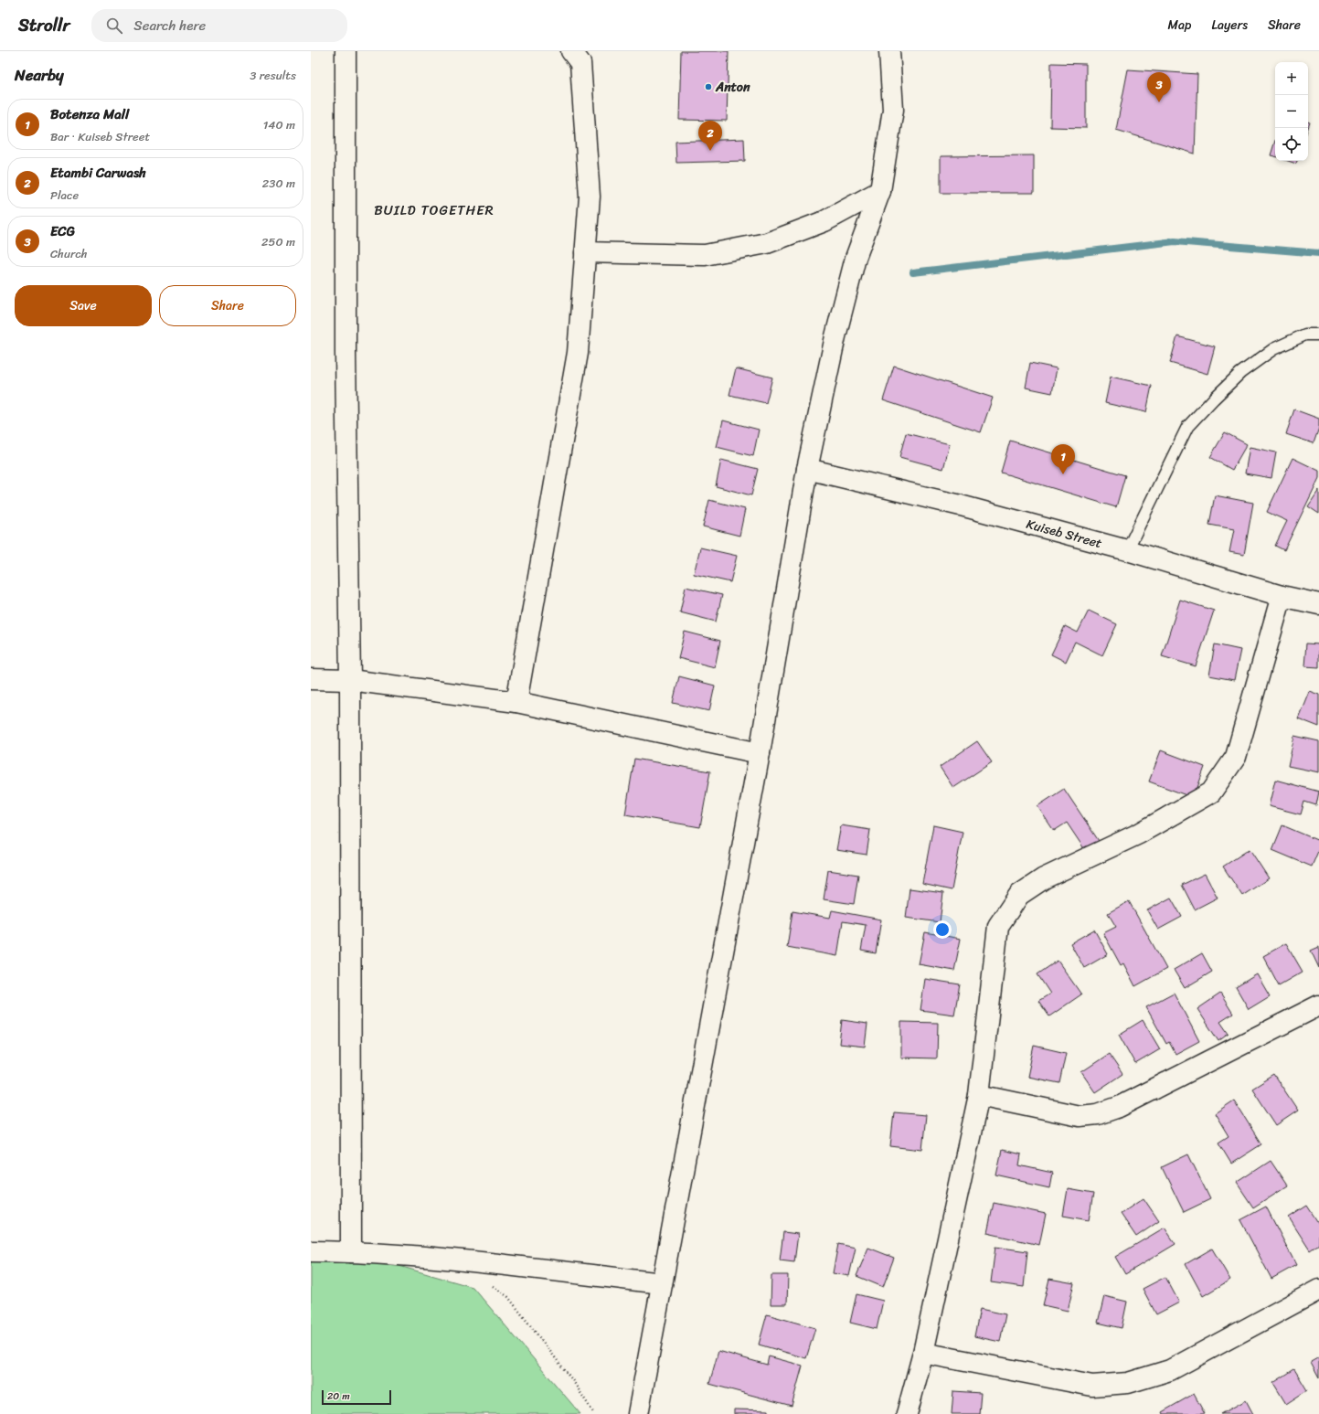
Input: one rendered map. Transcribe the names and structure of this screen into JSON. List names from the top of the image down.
{
  "streets": {
    "street": ["Kuiseb Street"]
  },
  "districts": ["BUILD TOGETHER"],
  "places": ["Anton"],
  "scale_bar": "20 m",
  "page": {
    "header": "Strollr",
    "search": "Search here",
    "nav": ["Map", "Layers", "Share"],
    "heading": ["Nearby", "3 results"],
    "map_buttons": ["+", "−"],
    "pins": ["3", "2", "1"],
    "list": [
      {
        "mark": "1",
        "name": "Botenza Mall",
        "note": "Bar · Kuiseb Street",
        "value": "140 m"
      },
      {
        "mark": "2",
        "name": "Etambi Carwash",
        "note": "Place",
        "value": "230 m"
      },
      {
        "mark": "3",
        "name": "ECG",
        "note": "Church",
        "value": "250 m"
      }
    ],
    "buttons": ["Save", "Share"],
    "scale": "20 m"
  }
}
